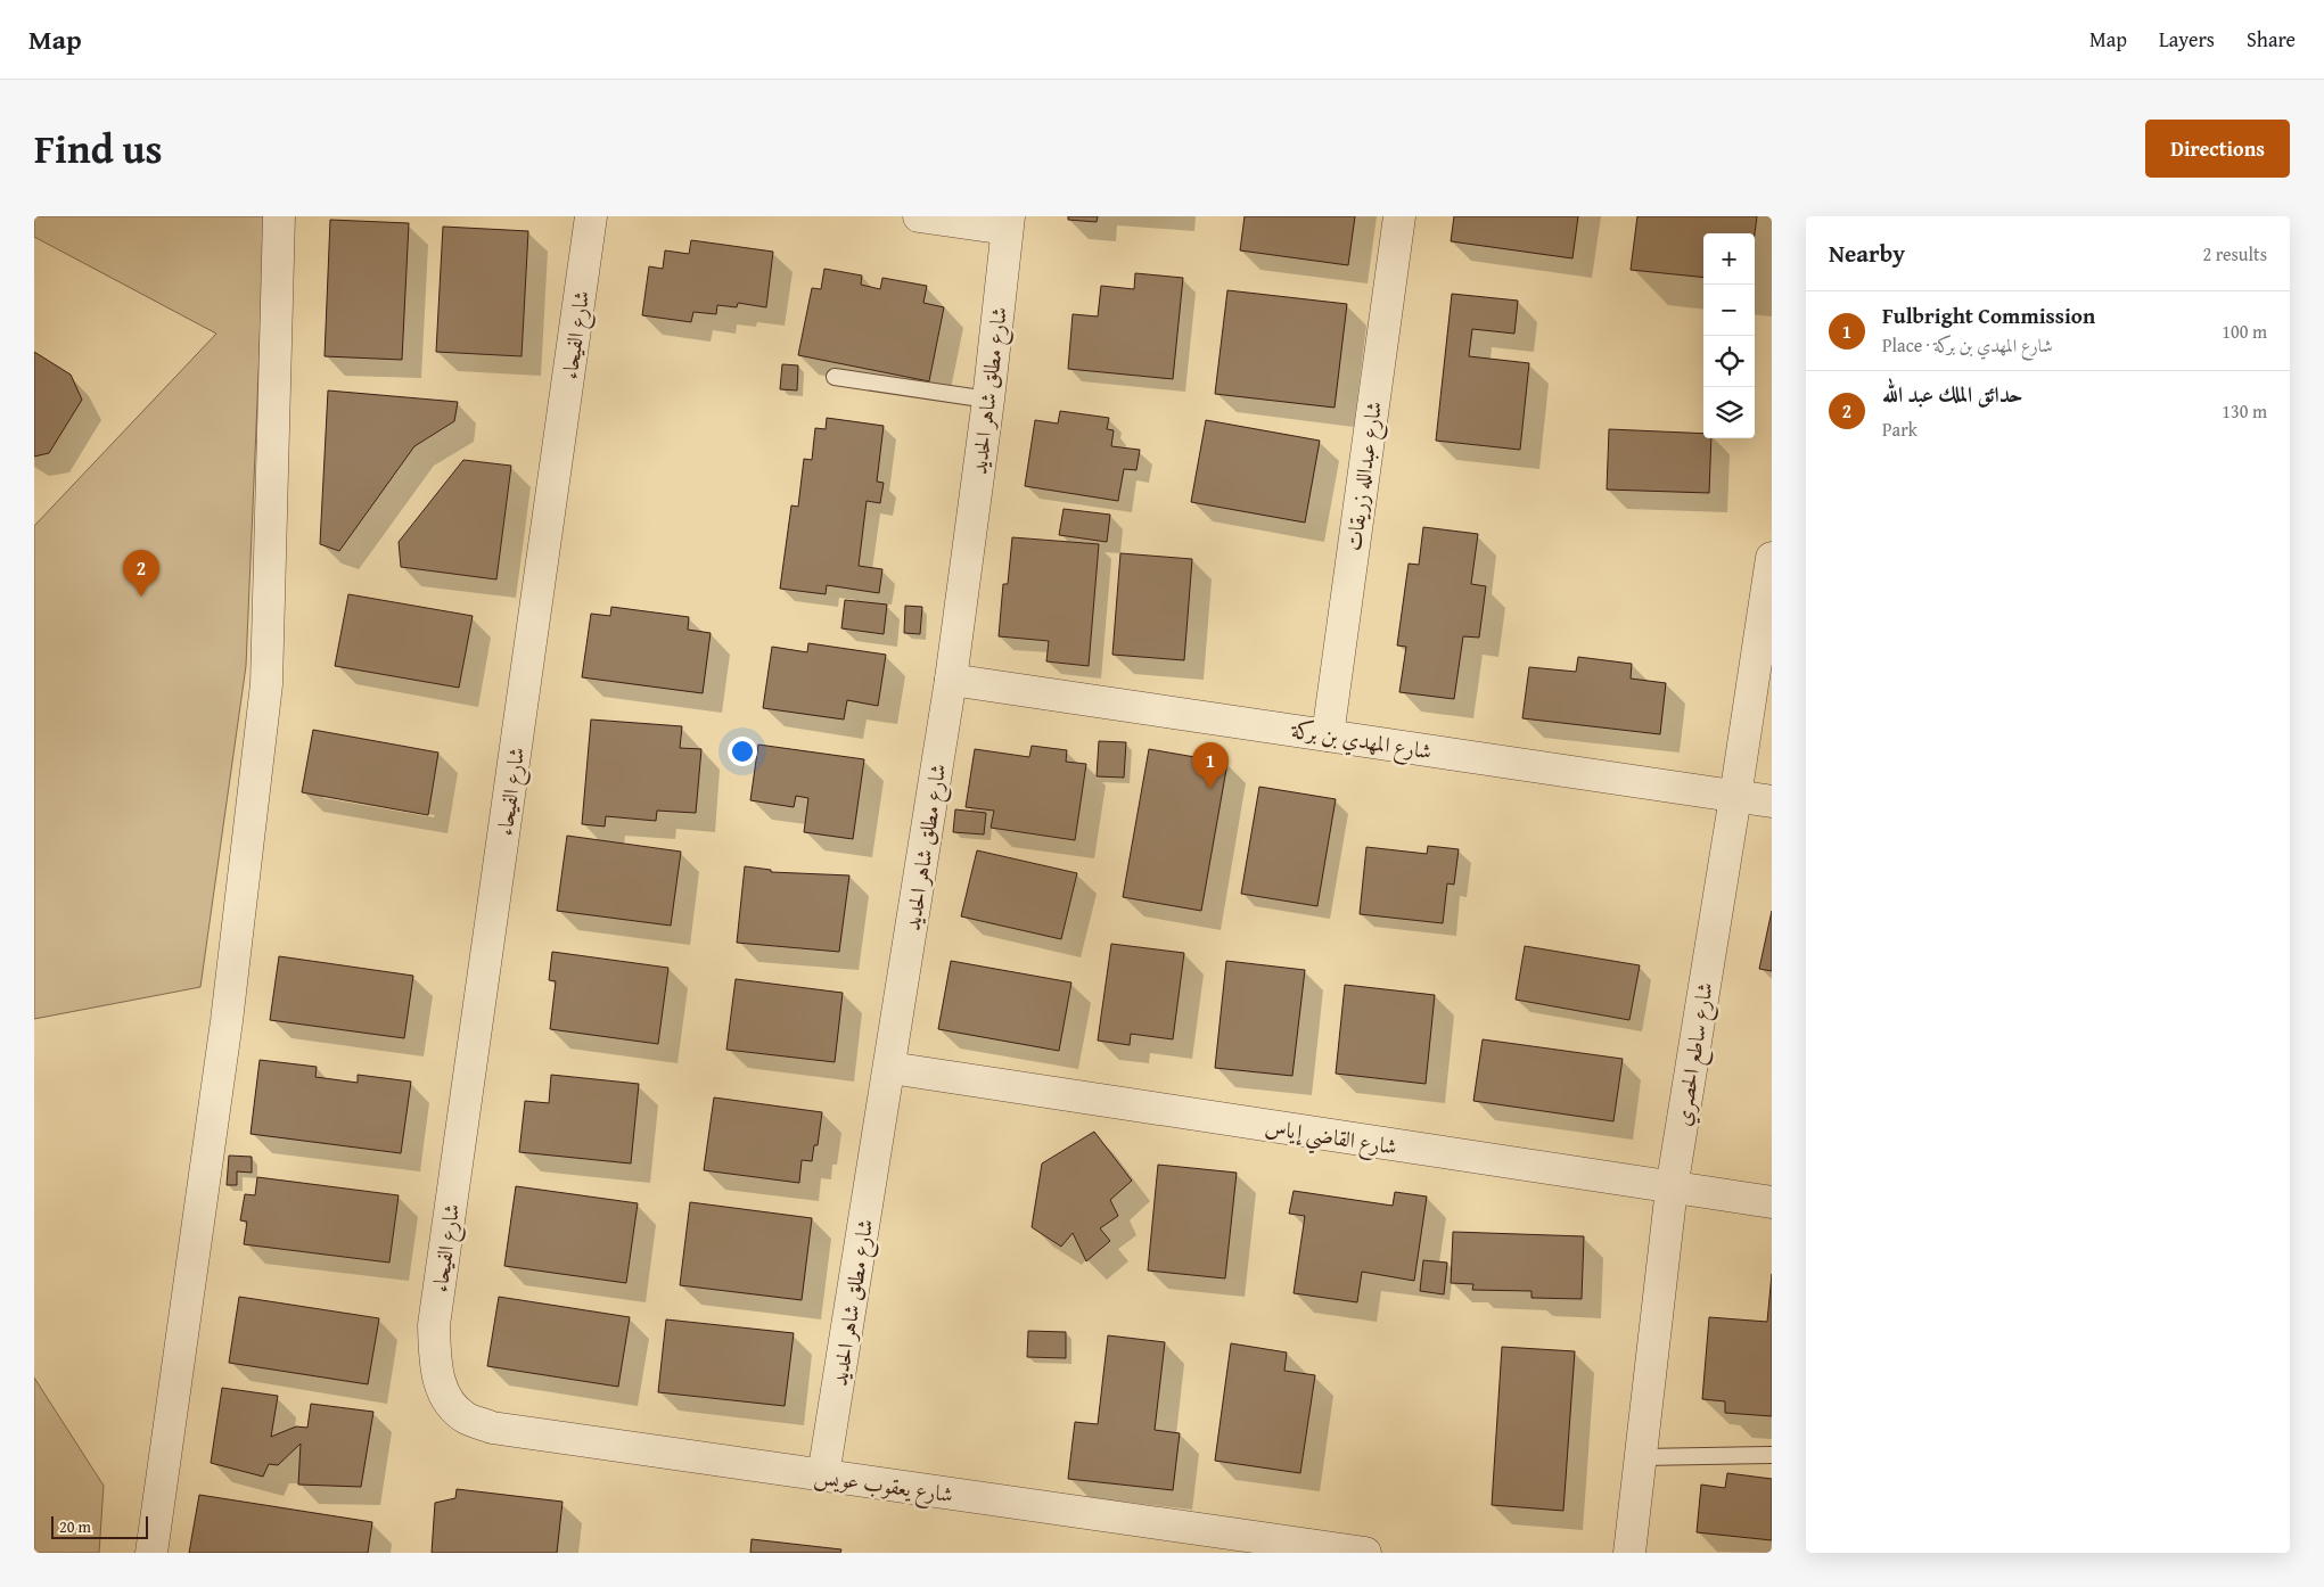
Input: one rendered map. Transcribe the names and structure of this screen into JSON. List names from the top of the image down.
{
  "streets": {
    "street": [
      "شارع الفيحاء",
      "شارع مطلق شاهر الحديد",
      "شارع عبدالله زريقات",
      "شارع المهدي بن بركة",
      "شارع ساطع الحصري",
      "شارع القاضي إياس",
      "شارع يعقوب عويس"
    ]
  },
  "crossings": [
    ["شارع الفيحاء", "شارع يعقوب عويس"],
    ["شارع مطلق شاهر الحديد", "شارع المهدي بن بركة"],
    ["شارع مطلق شاهر الحديد", "شارع القاضي إياس"],
    ["شارع مطلق شاهر الحديد", "شارع يعقوب عويس"],
    ["شارع عبدالله زريقات", "شارع المهدي بن بركة"],
    ["شارع المهدي بن بركة", "شارع ساطع الحصري"],
    ["شارع ساطع الحصري", "شارع القاضي إياس"]
  ],
  "scale_bar": "20 m",
  "page": {
    "header": "Map",
    "nav": ["Map", "Layers", "Share"],
    "title": "Find us",
    "buttons": "Directions",
    "heading": ["Nearby", "2 results"],
    "map_buttons": ["+", "−"],
    "list": [
      {
        "mark": "1",
        "name": "Fulbright Commission",
        "note": "Place · شارع المهدي بن بركة",
        "value": "100 m"
      },
      {
        "mark": "2",
        "name": "حدائق الملك عبد الله",
        "note": "Park",
        "value": "130 m"
      }
    ],
    "pins": ["2", "1"],
    "scale": "20 m"
  }
}
